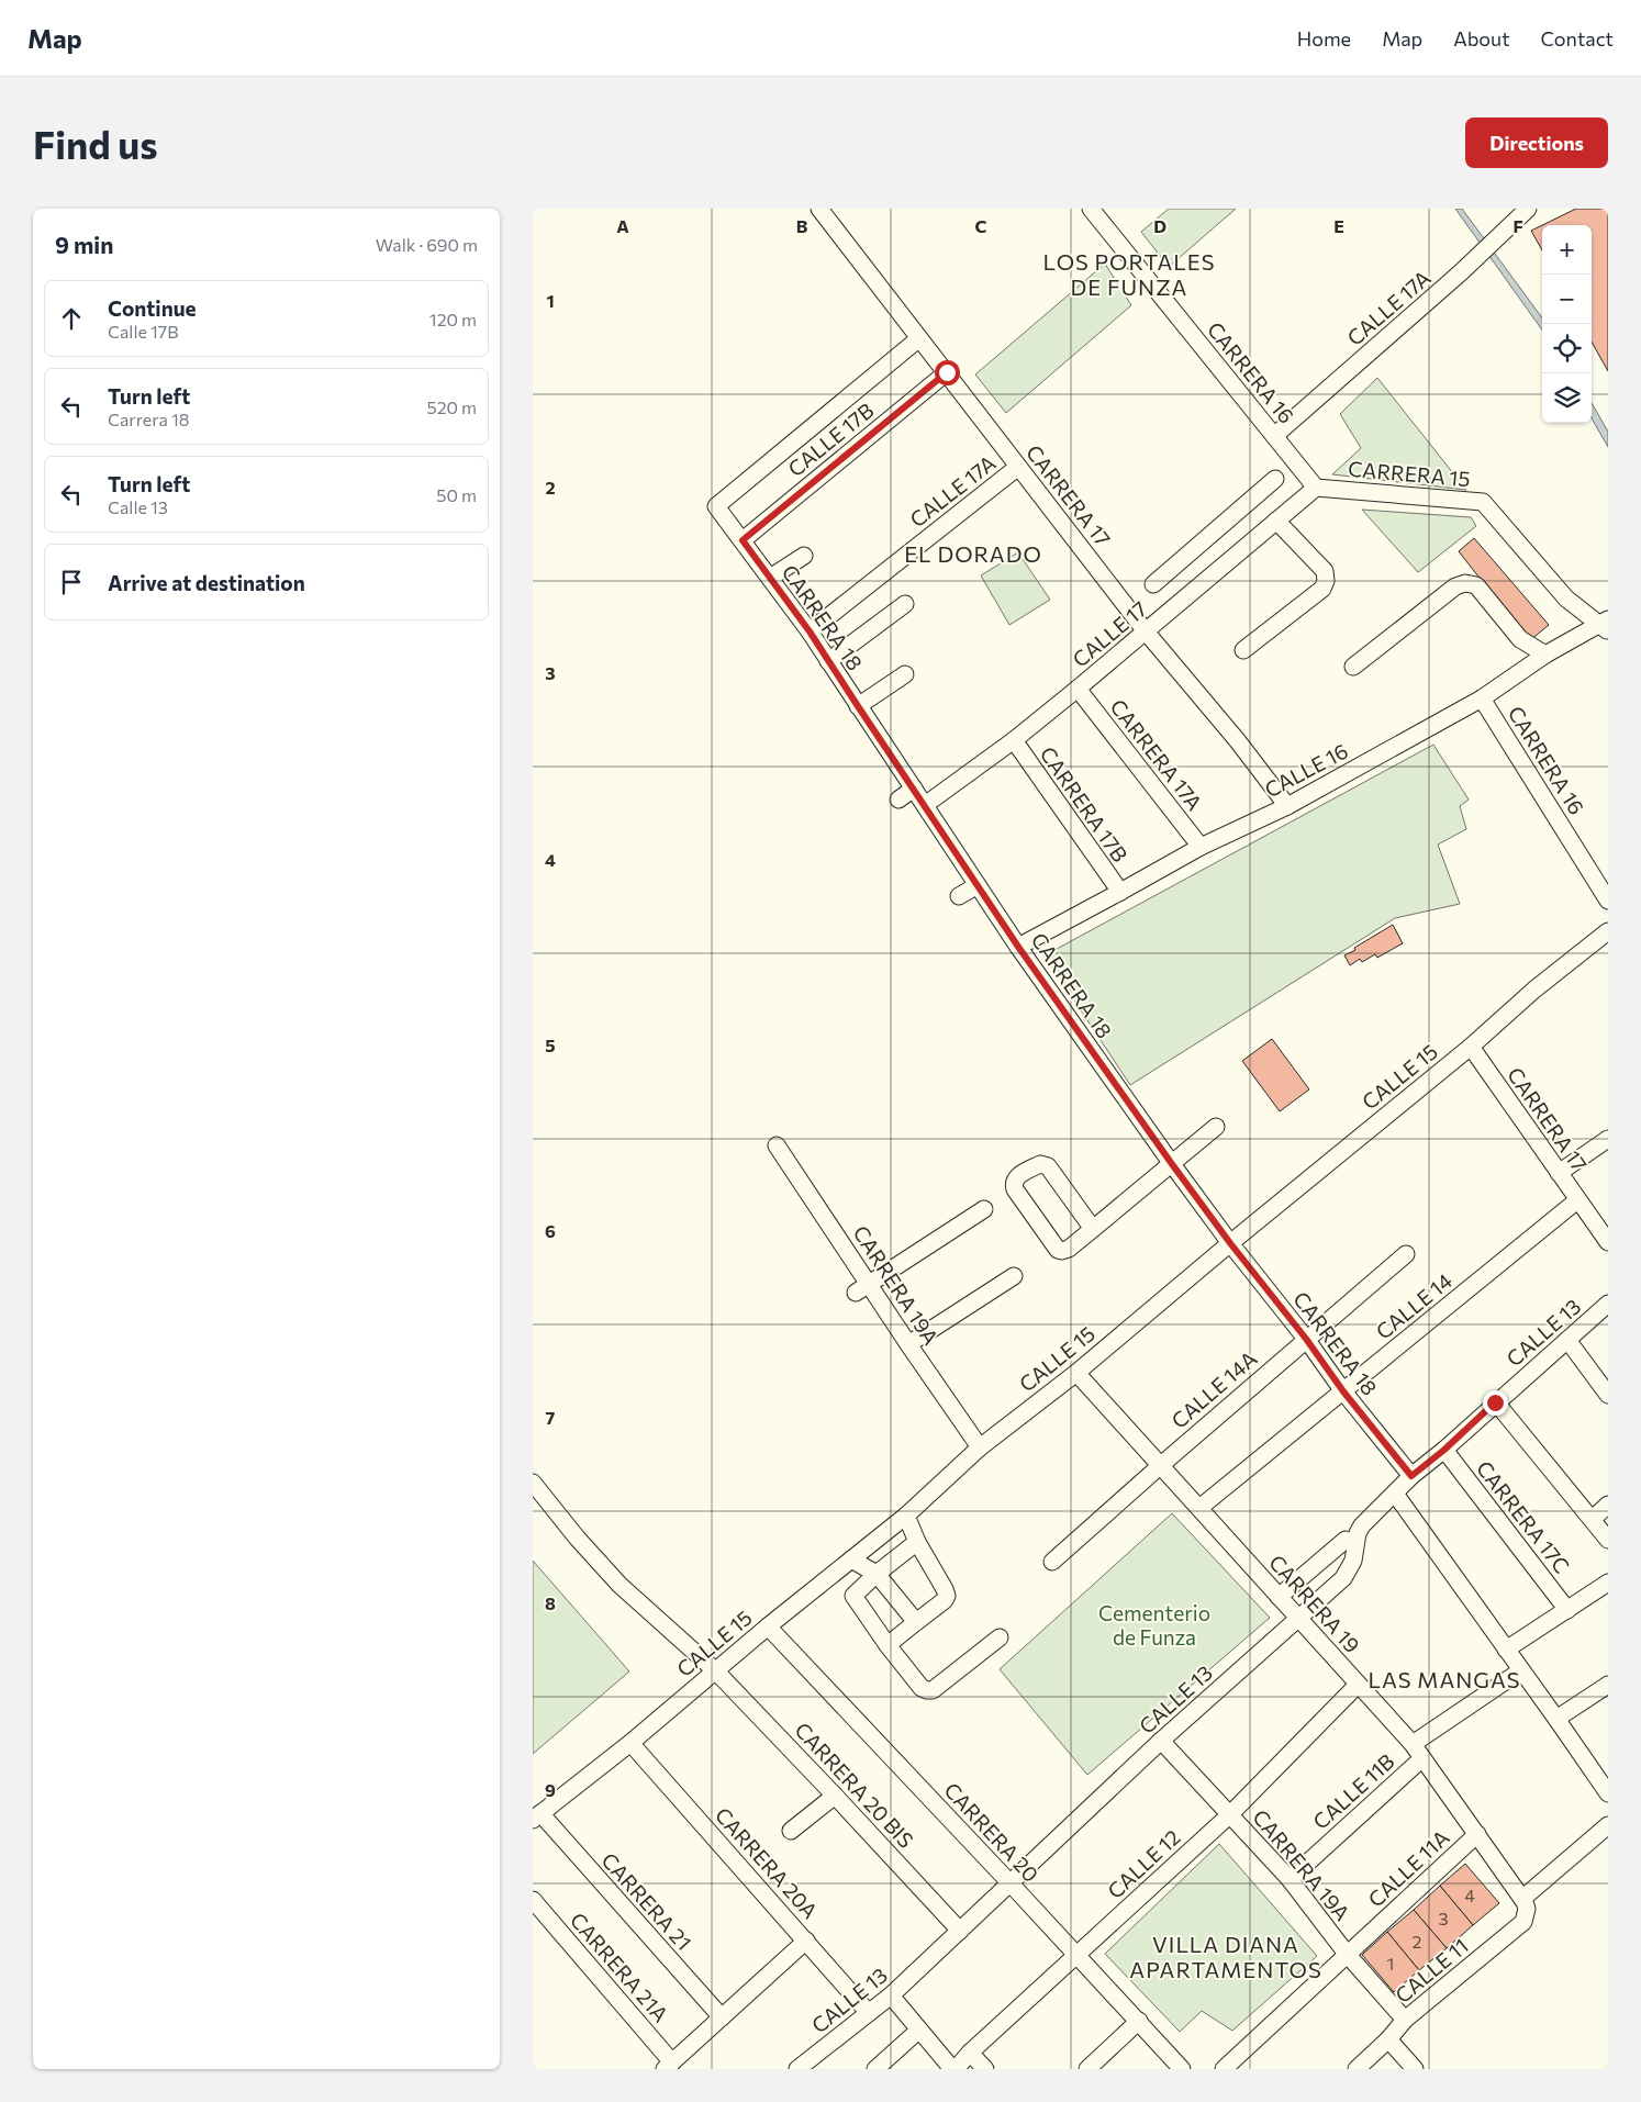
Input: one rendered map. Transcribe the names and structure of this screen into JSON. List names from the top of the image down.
{
  "streets": {
    "street": [
      "CALLE 17A",
      "CARRERA 16",
      "CALLE 17B",
      "CARRERA 15",
      "CARRERA 17",
      "CARRERA 18",
      "CALLE 17",
      "CARRERA 17A",
      "CALLE 16",
      "CARRERA 17B",
      "CALLE 15",
      "CARRERA 19A",
      "CALLE 14",
      "CALLE 13",
      "CALLE 14A",
      "CARRERA 17C",
      "CARRERA 19",
      "CARRERA 20 BIS",
      "CALLE 11B",
      "CARRERA 20",
      "CARRERA 20A",
      "CALLE 12",
      "CALLE 11A",
      "CARRERA 21",
      "CARRERA 21A",
      "CALLE 11"
    ]
  },
  "crossings": [
    ["CALLE 17A", "CARRERA 16"],
    ["CALLE 17A", "CARRERA 17"],
    ["CALLE 17A", "CARRERA 18"],
    ["CARRERA 16", "CARRERA 15"],
    ["CARRERA 16", "CALLE 17"],
    ["CARRERA 16", "CALLE 16"],
    ["CALLE 17B", "CARRERA 17"],
    ["CALLE 17B", "CARRERA 18"],
    ["CARRERA 15", "CALLE 17"],
    ["CARRERA 15", "CALLE 16"],
    ["CARRERA 17", "CALLE 17"],
    ["CARRERA 17", "CALLE 16"],
    ["CARRERA 17", "CALLE 15"],
    ["CARRERA 17", "CALLE 14"],
    ["CARRERA 18", "CALLE 17"],
    ["CARRERA 18", "CALLE 16"],
    ["CARRERA 18", "CALLE 15"],
    ["CARRERA 18", "CALLE 14"],
    ["CARRERA 18", "CALLE 13"],
    ["CARRERA 18", "CALLE 14A"],
    ["CALLE 17", "CARRERA 17A"],
    ["CALLE 17", "CARRERA 17B"],
    ["CARRERA 17A", "CALLE 16"],
    ["CALLE 16", "CARRERA 17B"],
    ["CALLE 15", "CARRERA 19A"],
    ["CALLE 15", "CARRERA 19"],
    ["CALLE 15", "CARRERA 20 BIS"],
    ["CALLE 15", "CARRERA 20"],
    ["CALLE 15", "CARRERA 20A"],
    ["CALLE 15", "CARRERA 21"],
    ["CARRERA 19A", "CALLE 13"],
    ["CARRERA 19A", "CALLE 11B"],
    ["CARRERA 19A", "CALLE 12"],
    ["CARRERA 19A", "CALLE 11A"],
    ["CARRERA 19A", "CALLE 11"],
    ["CALLE 14", "CARRERA 19"],
    ["CALLE 13", "CARRERA 17C"],
    ["CALLE 13", "CARRERA 19"],
    ["CALLE 13", "CARRERA 20 BIS"],
    ["CALLE 13", "CARRERA 20"],
    ["CALLE 13", "CARRERA 20A"],
    ["CALLE 14A", "CARRERA 19"],
    ["CARRERA 19", "CALLE 11B"],
    ["CARRERA 19", "CALLE 12"],
    ["CARRERA 19", "CALLE 11A"],
    ["CARRERA 19", "CALLE 11"],
    ["CARRERA 20", "CALLE 12"]
  ],
  "districts": [
    "LOS PORTALES DE FUNZA",
    "EL DORADO",
    "LAS MANGAS",
    "VILLA DIANA APARTAMENTOS"
  ],
  "parks": ["Cementerio de Funza"],
  "house_numbers": [
    "4",
    "3",
    "2",
    "1"
  ],
  "page": {
    "header": "Map",
    "nav": [
      "Home",
      "Map",
      "About",
      "Contact"
    ],
    "buttons": "Directions",
    "title": "Find us",
    "heading": ["9 min", "Walk · 690 m"],
    "map_buttons": ["+", "−"],
    "list": [
      ["Continue", "Calle 17B", "120 m"],
      ["Turn left", "Carrera 18", "520 m"],
      ["Turn left", "Calle 13", "50 m"],
      "Arrive at destination"
    ]
  },
  "grid": {
    "columns": [
      "A",
      "B",
      "C",
      "D",
      "E",
      "F"
    ],
    "rows": [
      "1",
      "2",
      "3",
      "4",
      "5",
      "6",
      "7",
      "8",
      "9"
    ]
  }
}
